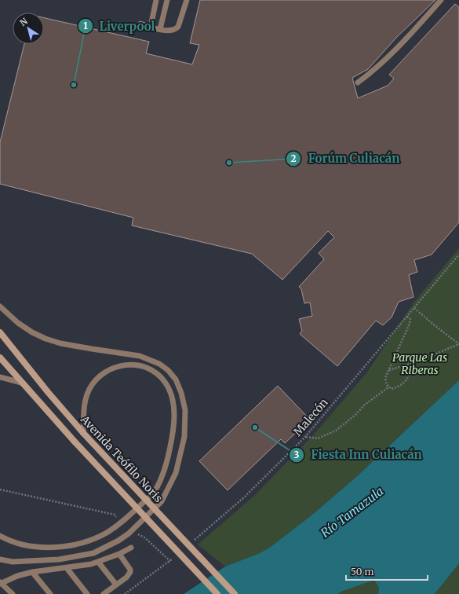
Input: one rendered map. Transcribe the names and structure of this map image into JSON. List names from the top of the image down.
{
  "streets": {
    "main road": ["Avenida Teófilo Noris"],
    "path": ["Malecón"]
  },
  "water": ["Río Tamazula"],
  "parks": ["Parque Las Riberas"],
  "places": ["Liverpool", "Forúm Culiacán", "Fiesta Inn Culiacán"],
  "scale_bar": "50 m",
  "north": "top left"
}
